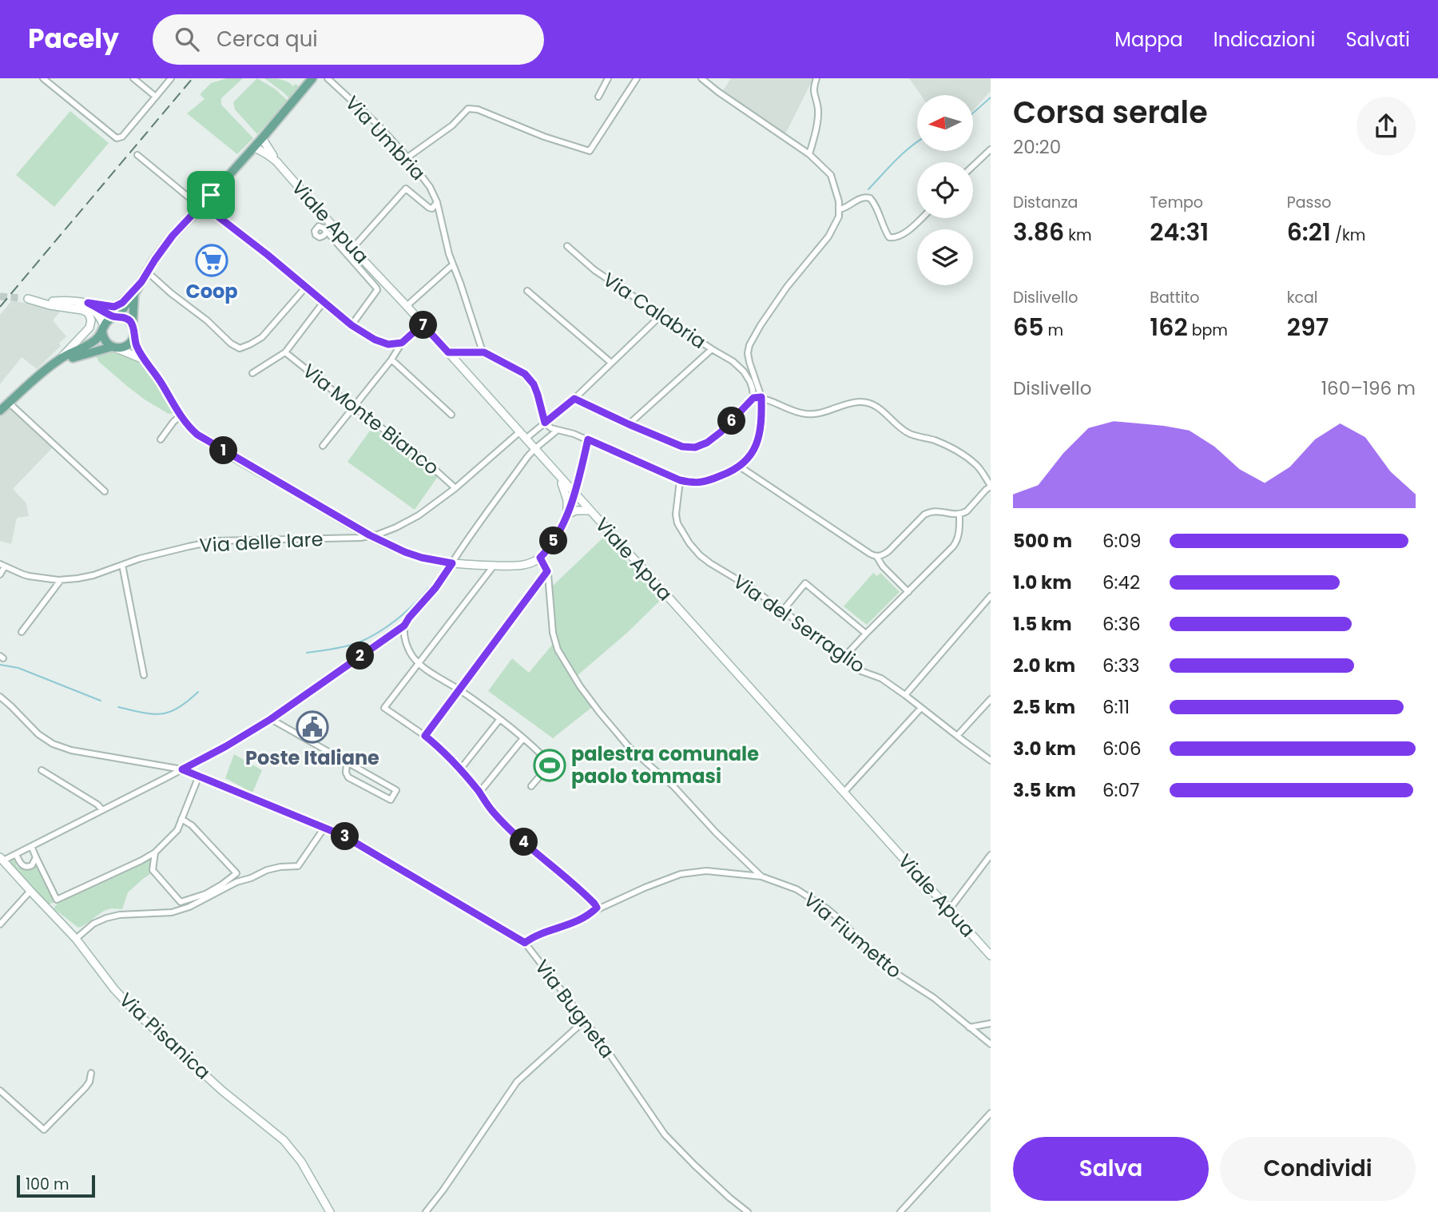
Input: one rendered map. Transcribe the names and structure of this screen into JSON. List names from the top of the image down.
{
  "streets": {
    "street": [
      "Via Umbria",
      "Viale Apua",
      "Via Calabria",
      "Via Monte Bianco",
      "Via delle Iare",
      "Via del Serraglio",
      "Via Fiumetto",
      "Via Bugneta",
      "Via Pisanica"
    ]
  },
  "crossings": [
    ["Via Umbria", "Viale Apua"],
    ["Viale Apua", "Via delle Iare"],
    ["Via Monte Bianco", "Via delle Iare"]
  ],
  "places": {
    "supermarket": ["Coop"],
    "public building": ["Poste Italiane"],
    "sports": ["palestra comunale paolo tommasi"]
  },
  "scale_bar": "100 m",
  "north": "left",
  "page": {
    "header": "Pacely",
    "search": "Cerca qui",
    "nav": ["Mappa", "Indicazioni", "Salvati"],
    "heading": ["Corsa serale", "20:20"],
    "stats": [
      ["Distanza", "3.86 km"],
      ["Tempo", "24:31"],
      ["Passo", "6:21 /km"],
      ["Dislivello", "65 m"],
      ["Battito", "162 bpm"],
      ["kcal", "297"]
    ],
    "pins": [
      "7",
      "6",
      "1",
      "5",
      "2",
      "3",
      "4"
    ],
    "chart": ["Dislivello", "160–196 m"],
    "list": [
      {
        "name": "500 m",
        "note": "6:09"
      },
      {
        "name": "1.0 km",
        "note": "6:42"
      },
      {
        "name": "1.5 km",
        "note": "6:36"
      },
      {
        "name": "2.0 km",
        "note": "6:33"
      },
      {
        "name": "2.5 km",
        "note": "6:11"
      },
      {
        "name": "3.0 km",
        "note": "6:06"
      },
      {
        "name": "3.5 km",
        "note": "6:07"
      }
    ],
    "buttons": ["Salva", "Condividi"],
    "scale": "100 m"
  }
}
